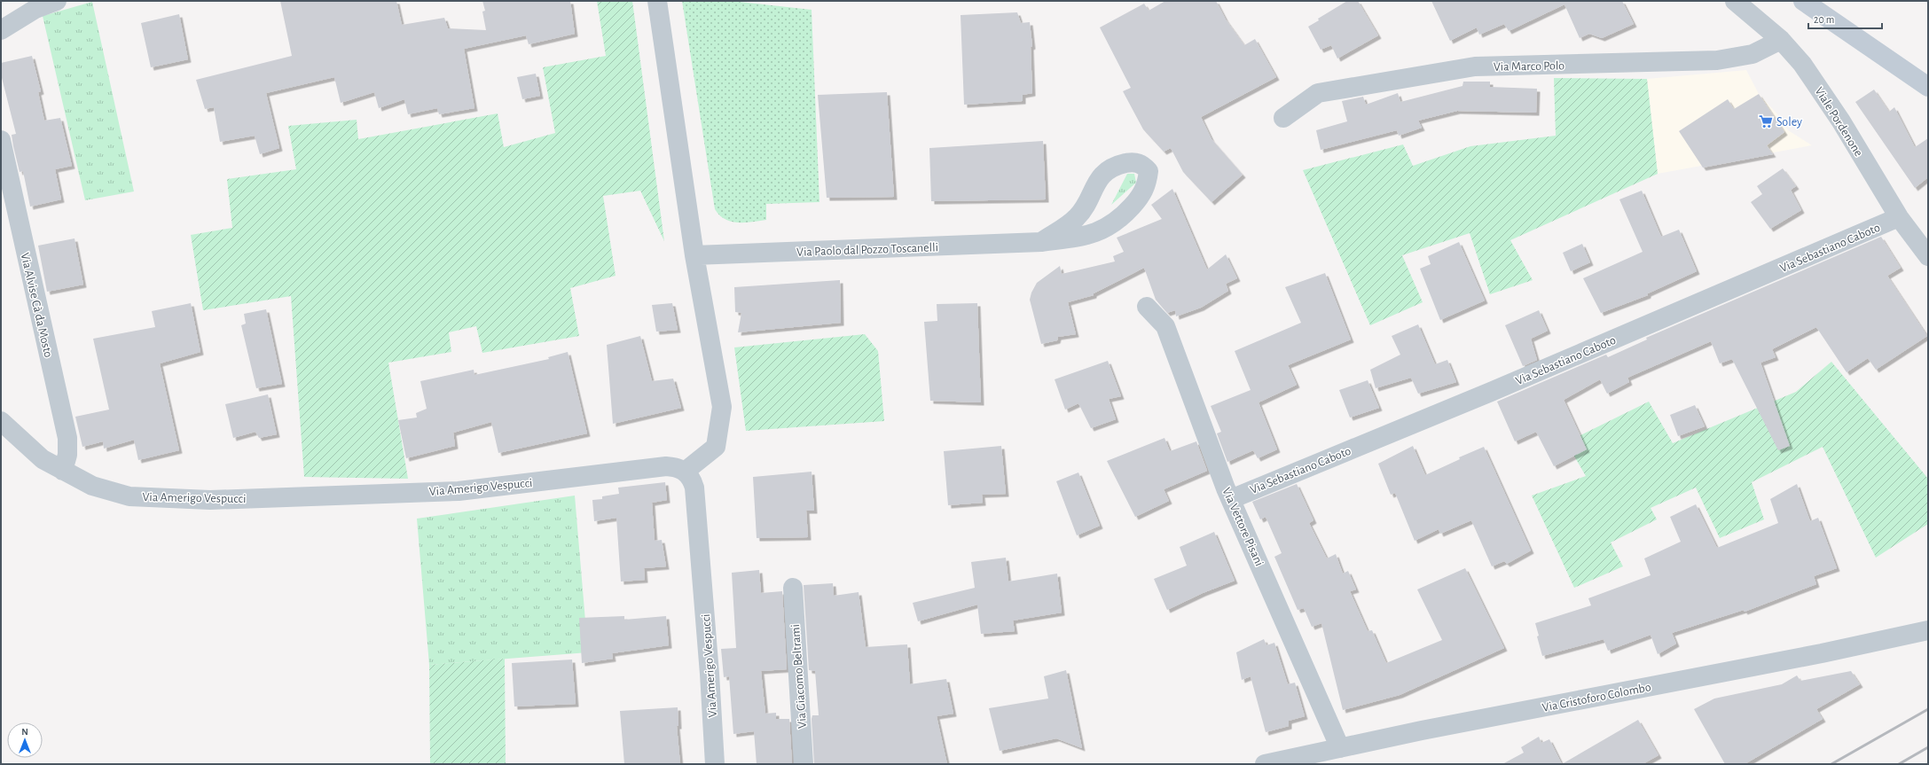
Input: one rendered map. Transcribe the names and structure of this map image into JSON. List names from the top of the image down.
{
  "streets": {
    "street": [
      "Via Marco Polo",
      "Viale Pordenone",
      "Via Sebastiano Caboto",
      "Via Paolo dal Pozzo Toscanelli",
      "Via Alvise Cà da Mosto",
      "Via Amerigo Vespucci",
      "Via Vettore Pisani",
      "Via Giacomo Beltrami",
      "Via Cristoforo Colombo"
    ]
  },
  "crossings": [
    ["Via Marco Polo", "Viale Pordenone"],
    ["Viale Pordenone", "Via Sebastiano Caboto"],
    ["Via Sebastiano Caboto", "Via Vettore Pisani"],
    ["Via Alvise Cà da Mosto", "Via Amerigo Vespucci"],
    ["Via Vettore Pisani", "Via Cristoforo Colombo"]
  ],
  "places": {
    "supermarket": ["Soley"]
  },
  "scale_bar": "20 m",
  "north": "top"
}
